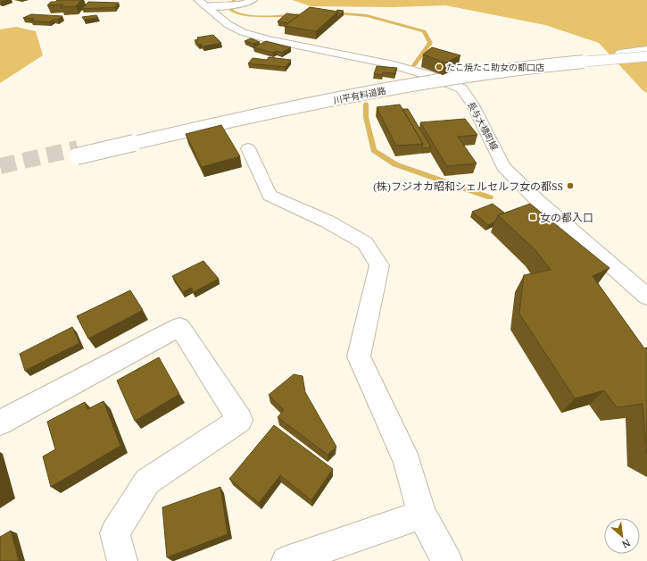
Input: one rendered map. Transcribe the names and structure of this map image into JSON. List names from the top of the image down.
{
  "streets": {
    "main road": ["川平有料道路", "長与大橋町線"]
  },
  "places": {
    "other": ["たこ焼たこ助女の都口店", "(株)フジオカ昭和シェルセルフ女の都SS"],
    "transit": ["女の都入口"]
  },
  "north": "bottom right"
}
